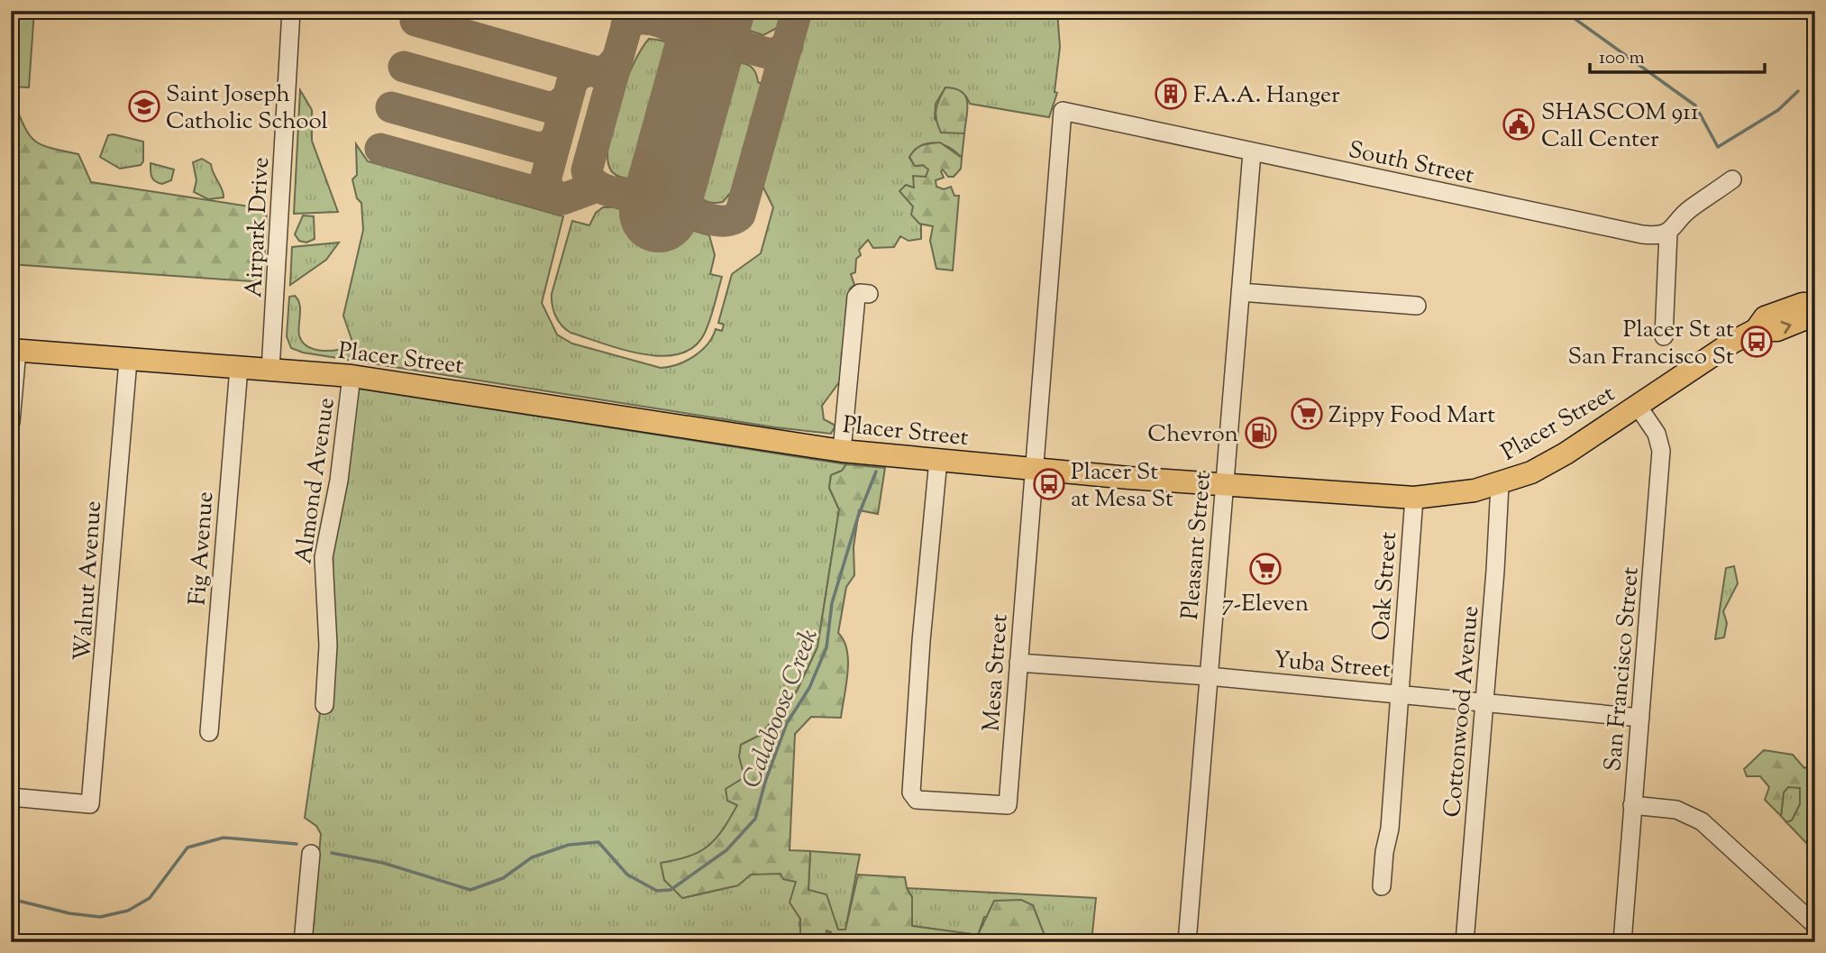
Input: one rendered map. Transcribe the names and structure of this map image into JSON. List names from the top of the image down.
{
  "streets": {
    "main road": ["Placer Street"],
    "street": [
      "South Street",
      "Airpark Drive",
      "Almond Avenue",
      "Pleasant Street",
      "Fig Avenue",
      "Walnut Avenue",
      "Oak Street",
      "Yuba Street",
      "San Francisco Street",
      "Mesa Street",
      "Cottonwood Avenue"
    ]
  },
  "crossings": [
    ["South Street", "Pleasant Street"],
    ["South Street", "Mesa Street"],
    ["Airpark Drive", "Placer Street"],
    ["Placer Street", "Almond Avenue"],
    ["Placer Street", "Pleasant Street"],
    ["Placer Street", "Fig Avenue"],
    ["Placer Street", "Walnut Avenue"],
    ["Placer Street", "Oak Street"],
    ["Placer Street", "San Francisco Street"],
    ["Placer Street", "Mesa Street"],
    ["Placer Street", "Cottonwood Avenue"],
    ["Pleasant Street", "Yuba Street"],
    ["Oak Street", "Yuba Street"],
    ["Yuba Street", "San Francisco Street"],
    ["Yuba Street", "Mesa Street"],
    ["Yuba Street", "Cottonwood Avenue"]
  ],
  "water": ["Calaboose Creek"],
  "places": {
    "building": ["F.A.A. Hanger"],
    "school or university": ["Saint Joseph Catholic School"],
    "public building": ["SHASCOM 911 Call Center"],
    "bus stop": ["Placer St at San Francisco St", "Placer St at Mesa St"],
    "supermarket": ["Zippy Food Mart", "7-Eleven"],
    "fuel station": ["Chevron"]
  },
  "scale_bar": "100 m"
}
